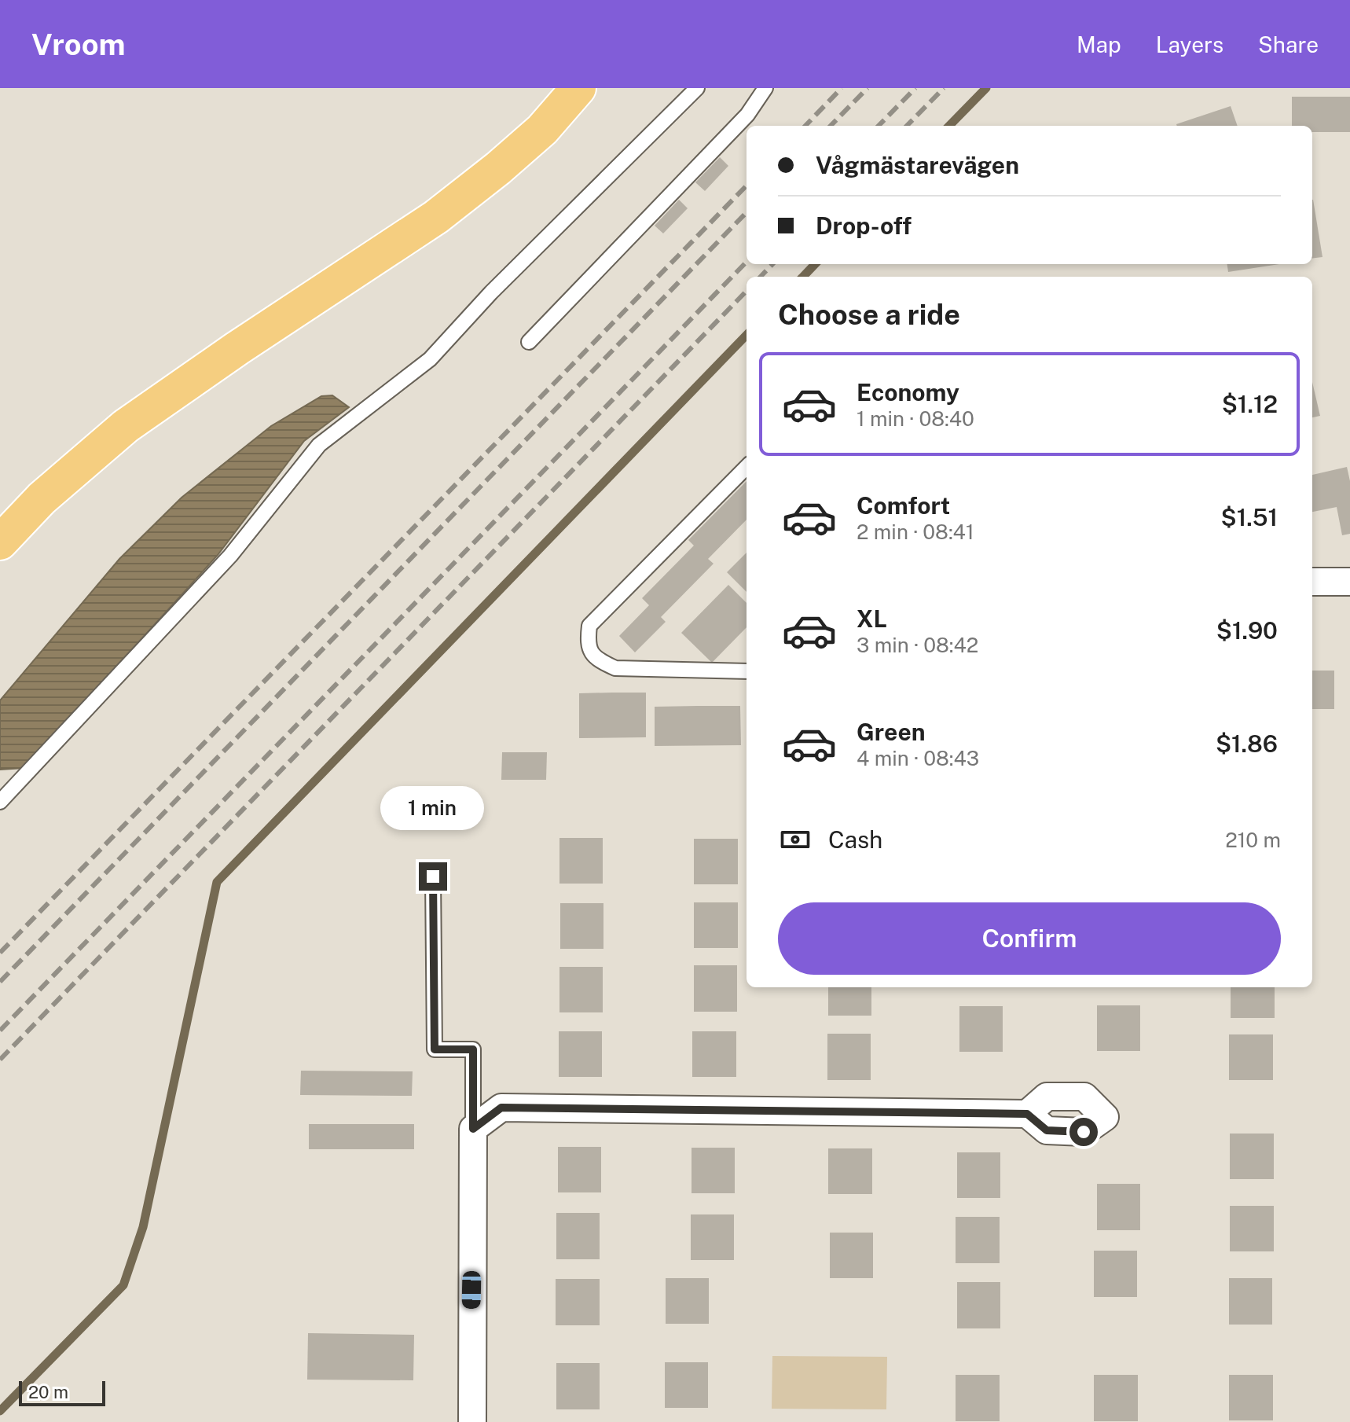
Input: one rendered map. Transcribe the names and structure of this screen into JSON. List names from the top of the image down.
{
  "scale_bar": "20 m",
  "page": {
    "header": "Vroom",
    "nav": ["Map", "Layers", "Share"],
    "banner": ["Vågmästarevägen", "Drop-off"],
    "heading": "Choose a ride",
    "list": [
      {
        "name": "Economy",
        "note": "1 min · 08:40",
        "value": "$1.12"
      },
      {
        "name": "Comfort",
        "note": "2 min · 08:41",
        "value": "$1.51"
      },
      {
        "name": "XL",
        "note": "3 min · 08:42",
        "value": "$1.90"
      },
      {
        "name": "Green",
        "note": "4 min · 08:43",
        "value": "$1.86"
      }
    ],
    "bubble": "1 min",
    "pay": ["Cash", "210 m"],
    "buttons": "Confirm",
    "scale": "20 m"
  }
}
